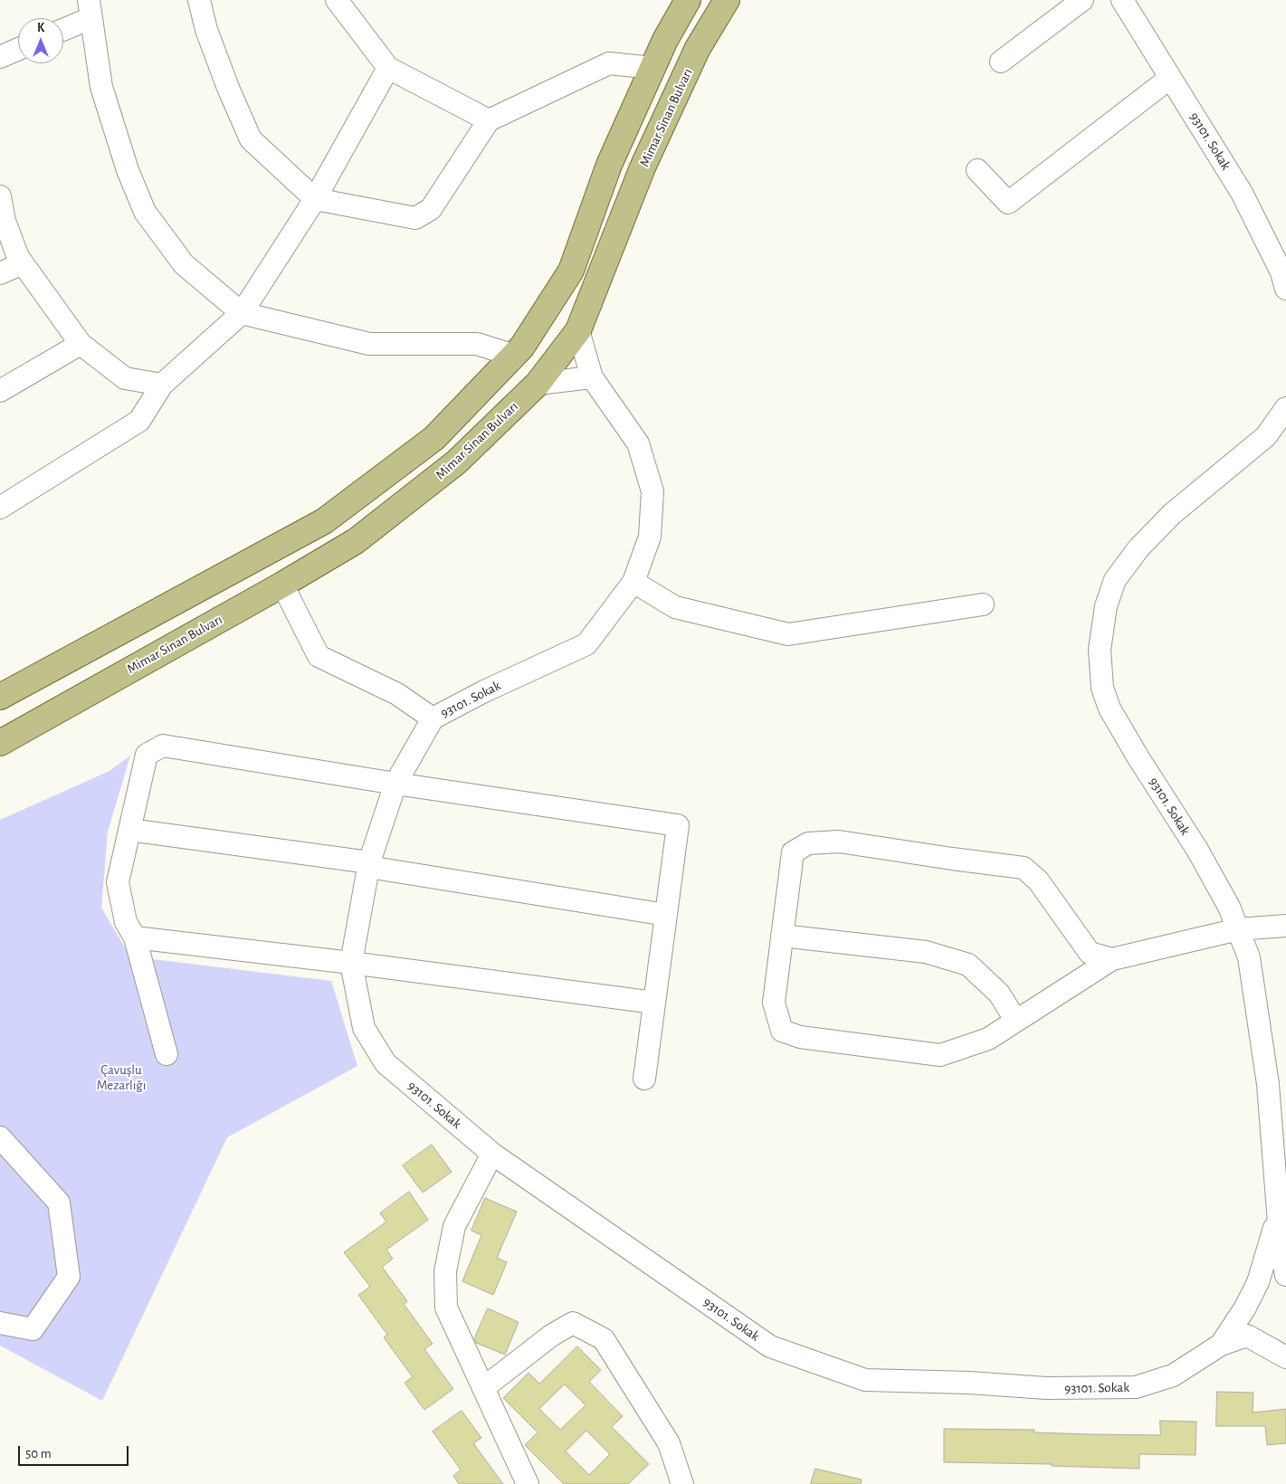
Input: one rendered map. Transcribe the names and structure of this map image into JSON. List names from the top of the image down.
{
  "streets": {
    "main road": ["Mimar Sinan Bulvarı"],
    "street": ["93101. Sokak"]
  },
  "crossings": [
    ["Mimar Sinan Bulvarı", "93101. Sokak"]
  ],
  "parks": ["Çavuşlu Mezarlığı"],
  "scale_bar": "50 m",
  "north": "top"
}
